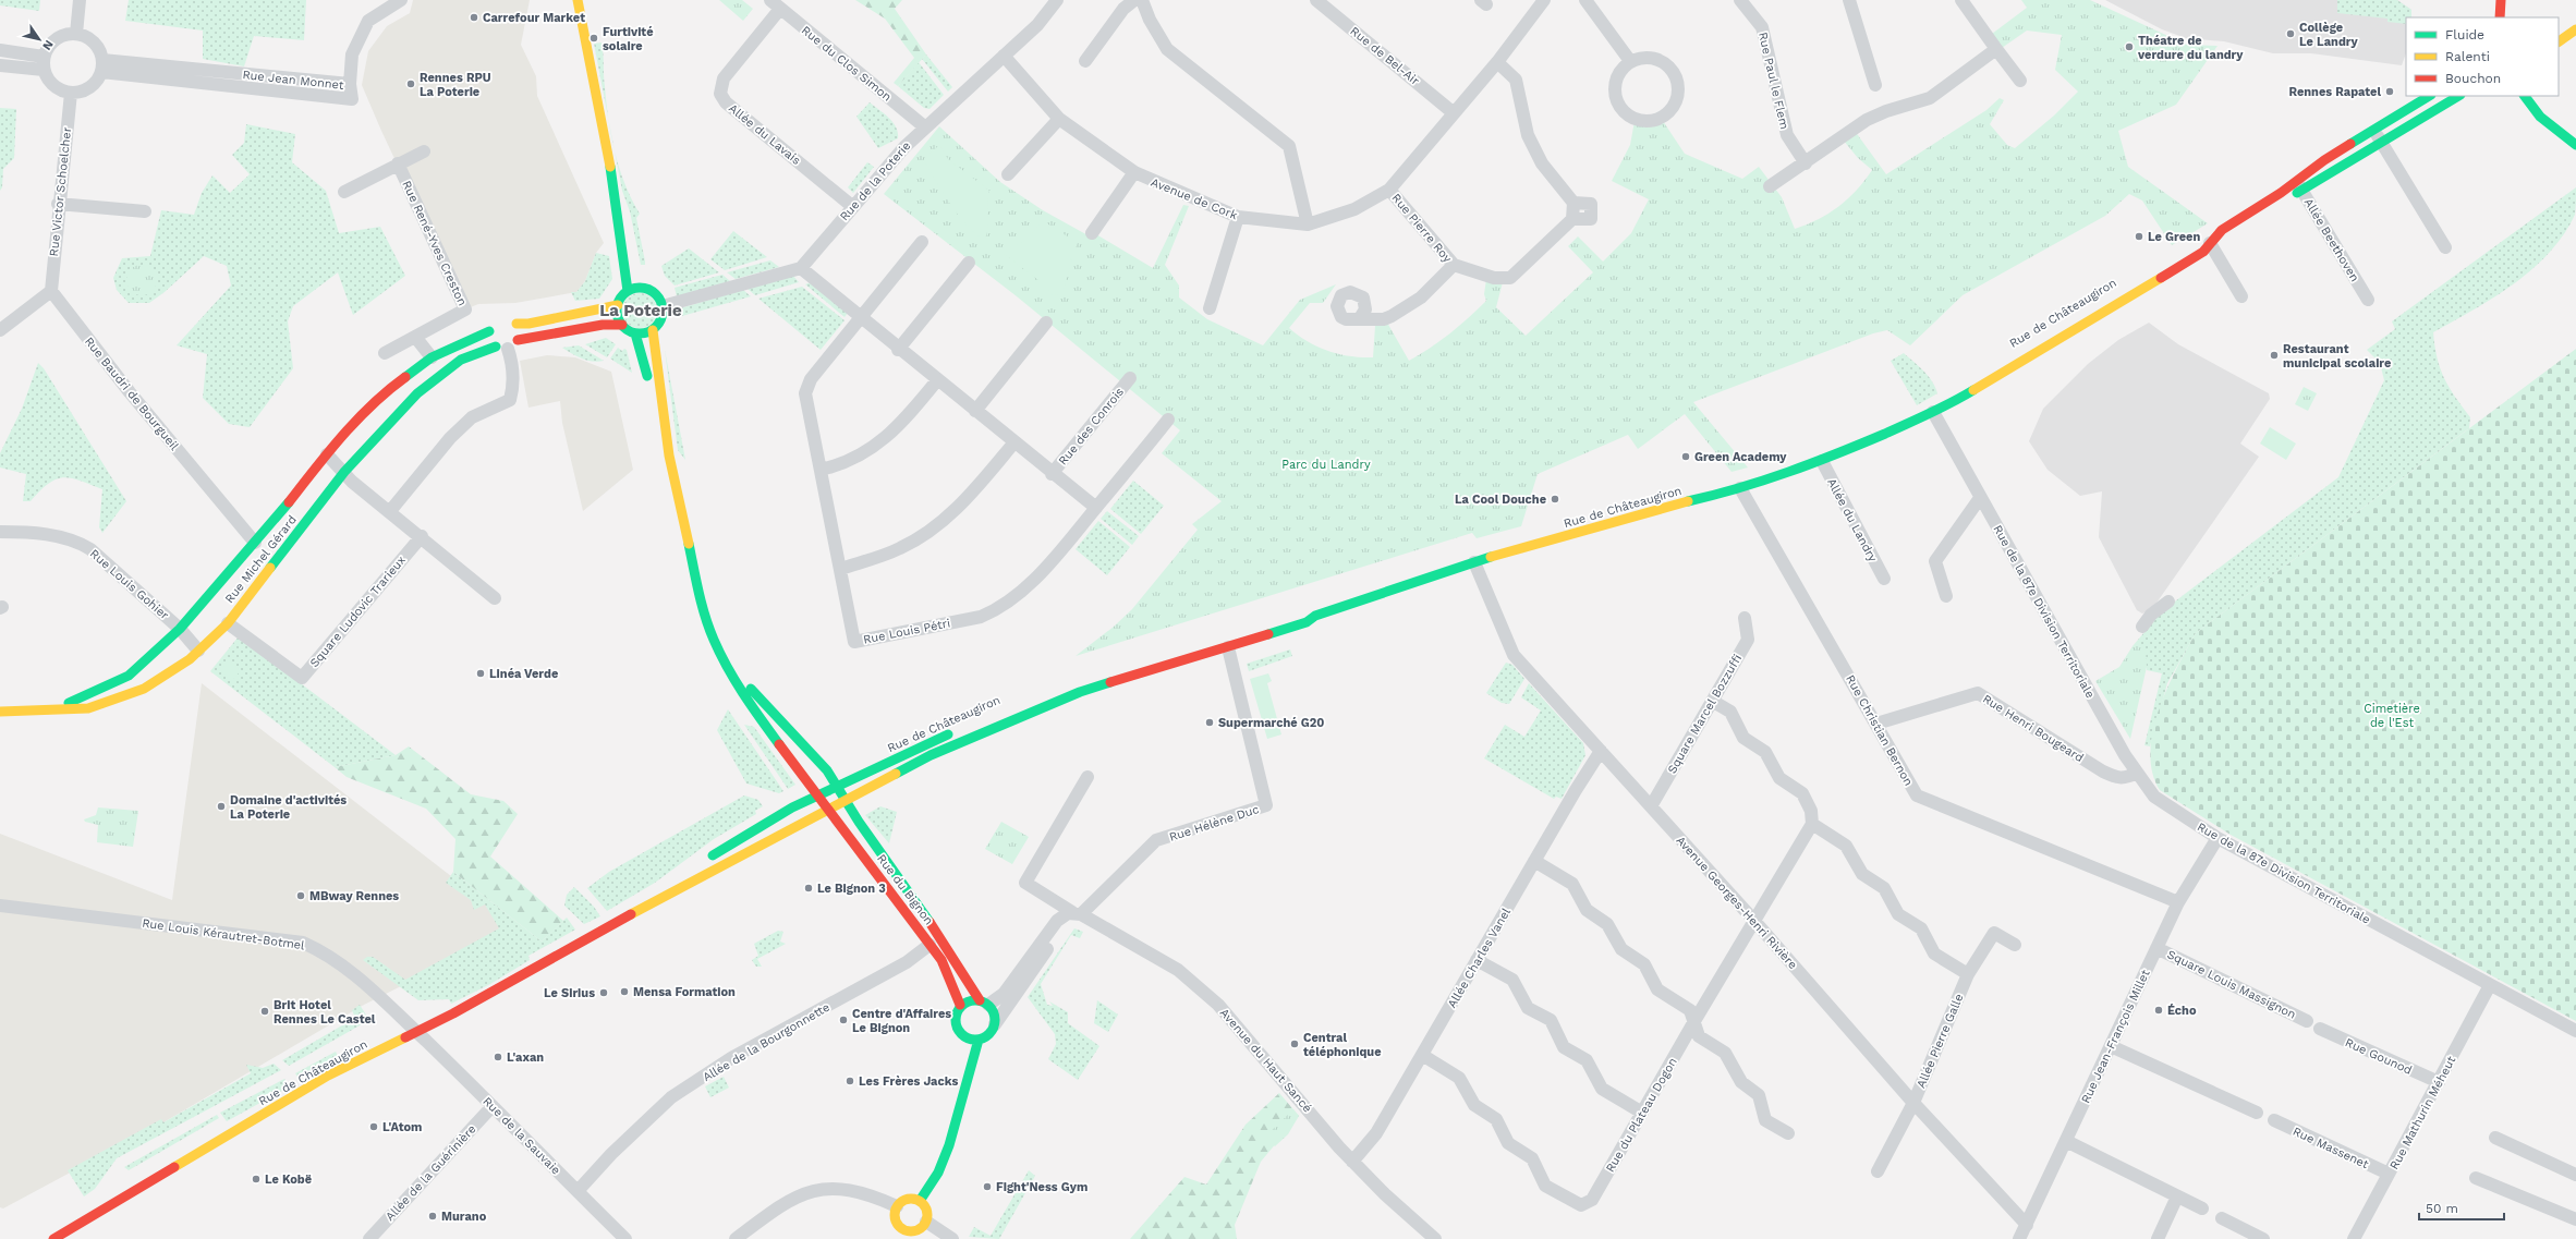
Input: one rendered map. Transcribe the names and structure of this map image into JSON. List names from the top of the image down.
{
  "streets": {
    "main road": ["Rue de Châteaugiron", "Rue Michel Gérard", "Rue du Bignon"],
    "street": [
      "Rue de Bel-Air",
      "Rue du Clos Simon",
      "Rue Jean Monnet",
      "Rue Paul le Flem",
      "Allée du Lavais",
      "Rue de la Poterie",
      "Rue Victor Schoelcher",
      "Avenue de Cork",
      "Rue Pierre Roy",
      "Allée Beethoven",
      "Rue René-Yves Creston",
      "Rue Baudri de Bourgueil",
      "Rue des Conrois",
      "Allée du Landry",
      "Rue Louis Gohier",
      "Square Ludovic Trarieux",
      "Rue de la 87e Division Territoriale",
      "Rue Louis Pétri",
      "Square Marcel Bozzuffi",
      "Rue Henri Bougeard",
      "Rue Christian Bernon",
      "Rue Hélène Duc",
      "Avenue Georges-Henri Rivière",
      "Rue Louis Kérautret-Botmel",
      "Allée Charles Vanel",
      "Square Louis Massignon",
      "Rue Jean-François Millet",
      "Allée Pierre Galle",
      "Allée de la Bourgonnette",
      "Rue Gounod",
      "Avenue du Haut Sancé",
      "Rue Mathurin Méheut",
      "Rue du Plateau Dogon",
      "Rue de la Sauvaie",
      "Rue Massenet",
      "Allée de la Guérinière"
    ]
  },
  "crossings": [
    ["Rue de Bel-Air", "Avenue de Cork"],
    ["Rue du Clos Simon", "Allée du Lavais"],
    ["Rue du Clos Simon", "Rue de la Poterie"],
    ["Rue Jean Monnet", "Rue Victor Schoelcher"],
    ["Allée du Lavais", "Rue de la Poterie"],
    ["Rue de la Poterie", "Avenue de Cork"],
    ["Rue de la Poterie", "Rue des Conrois"],
    ["Rue Victor Schoelcher", "Rue Baudri de Bourgueil"],
    ["Avenue de Cork", "Rue Pierre Roy"],
    ["Allée Beethoven", "Rue de Châteaugiron"],
    ["Rue de Châteaugiron", "Allée du Landry"],
    ["Rue de Châteaugiron", "Rue de la 87e Division Territoriale"],
    ["Rue de Châteaugiron", "Rue Christian Bernon"],
    ["Rue de Châteaugiron", "Rue Hélène Duc"],
    ["Rue de Châteaugiron", "Rue du Bignon"],
    ["Rue de Châteaugiron", "Avenue Georges-Henri Rivière"],
    ["Rue de Châteaugiron", "Rue Louis Kérautret-Botmel"],
    ["Rue de Châteaugiron", "Rue de la Sauvaie"],
    ["Rue Baudri de Bourgueil", "Rue Michel Gérard"],
    ["Rue des Conrois", "Rue Louis Pétri"],
    ["Rue Michel Gérard", "Rue Louis Gohier"],
    ["Rue Michel Gérard", "Square Ludovic Trarieux"],
    ["Rue de la 87e Division Territoriale", "Rue Henri Bougeard"],
    ["Rue de la 87e Division Territoriale", "Rue Jean-François Millet"],
    ["Rue de la 87e Division Territoriale", "Rue Mathurin Méheut"],
    ["Square Marcel Bozzuffi", "Avenue Georges-Henri Rivière"],
    ["Rue Henri Bougeard", "Rue Christian Bernon"],
    ["Rue Christian Bernon", "Rue Jean-François Millet"],
    ["Rue Hélène Duc", "Avenue du Haut Sancé"],
    ["Rue du Bignon", "Allée de la Bourgonnette"],
    ["Avenue Georges-Henri Rivière", "Allée Charles Vanel"],
    ["Avenue Georges-Henri Rivière", "Rue Jean-François Millet"],
    ["Avenue Georges-Henri Rivière", "Allée Pierre Galle"],
    ["Avenue Georges-Henri Rivière", "Rue du Plateau Dogon"],
    ["Rue Louis Kérautret-Botmel", "Rue de la Sauvaie"],
    ["Allée Charles Vanel", "Avenue du Haut Sancé"],
    ["Allée Charles Vanel", "Rue du Plateau Dogon"],
    ["Square Louis Massignon", "Rue Jean-François Millet"],
    ["Allée de la Bourgonnette", "Rue de la Sauvaie"],
    ["Rue Gounod", "Rue Mathurin Méheut"],
    ["Rue Mathurin Méheut", "Rue Massenet"],
    ["Rue de la Sauvaie", "Allée de la Guérinière"]
  ],
  "districts": ["La Poterie"],
  "parks": ["Parc du Landry", "Cimetière de l'Est"],
  "places": [
    "Carrefour Market",
    "Collège Le Landry",
    "Furtivité solaire",
    "Théatre de verdure du landry",
    "Rennes RPU La Poterie",
    "Rennes Rapatel",
    "Le Green",
    "Restaurant municipal scolaire",
    "Green Academy",
    "La Cool Douche",
    "Linéa Verde",
    "Supermarché G20",
    "Domaine d'activités La Poterie",
    "Le Bignon 3",
    "MBway Rennes",
    "Mensa Formation",
    "Le Sirius",
    "Écho",
    "Brit Hotel Rennes Le Castel",
    "Centre d'Affaires Le Bignon",
    "Central téléphonique",
    "L'axan",
    "Les Frères Jacks",
    "L'Atom",
    "Le Kobë",
    "Fight'Ness Gym",
    "Murano"
  ],
  "legend": ["Fluide", "Ralenti", "Bouchon"],
  "scale_bar": "50 m",
  "north": "bottom right"
}
